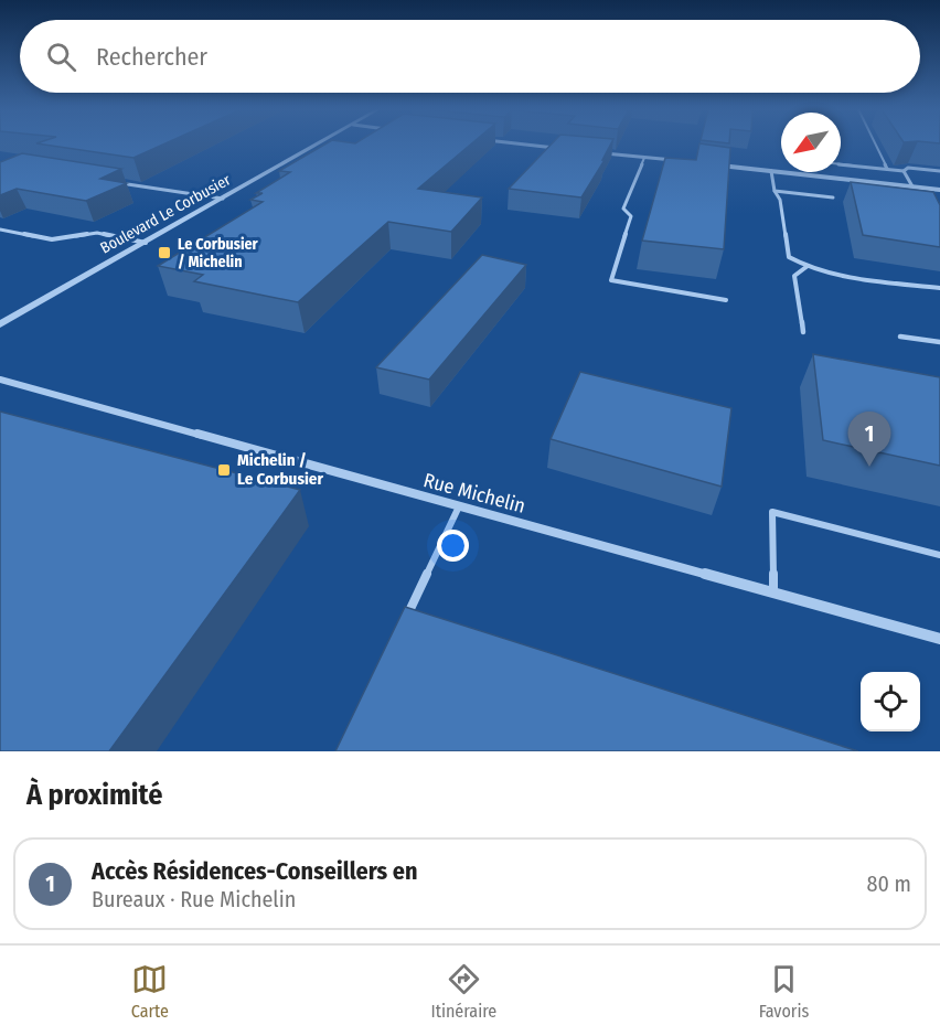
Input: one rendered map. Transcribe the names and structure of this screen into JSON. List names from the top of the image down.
{
  "streets": {
    "street": ["Boulevard Le Corbusier", "Rue Michelin"]
  },
  "places": {
    "transit": ["Le Corbusier / Michelin", "Michelin / Le Corbusier"]
  },
  "north": "bottom left",
  "page": {
    "search": "Rechercher",
    "pins": "1",
    "heading": "À proximité",
    "list": [
      {
        "mark": "1",
        "name": "Accès Résidences-Conseillers en",
        "note": "Bureaux · Rue Michelin",
        "value": "80 m"
      }
    ],
    "nav": ["Carte", "Itinéraire", "Favoris"]
  }
}
